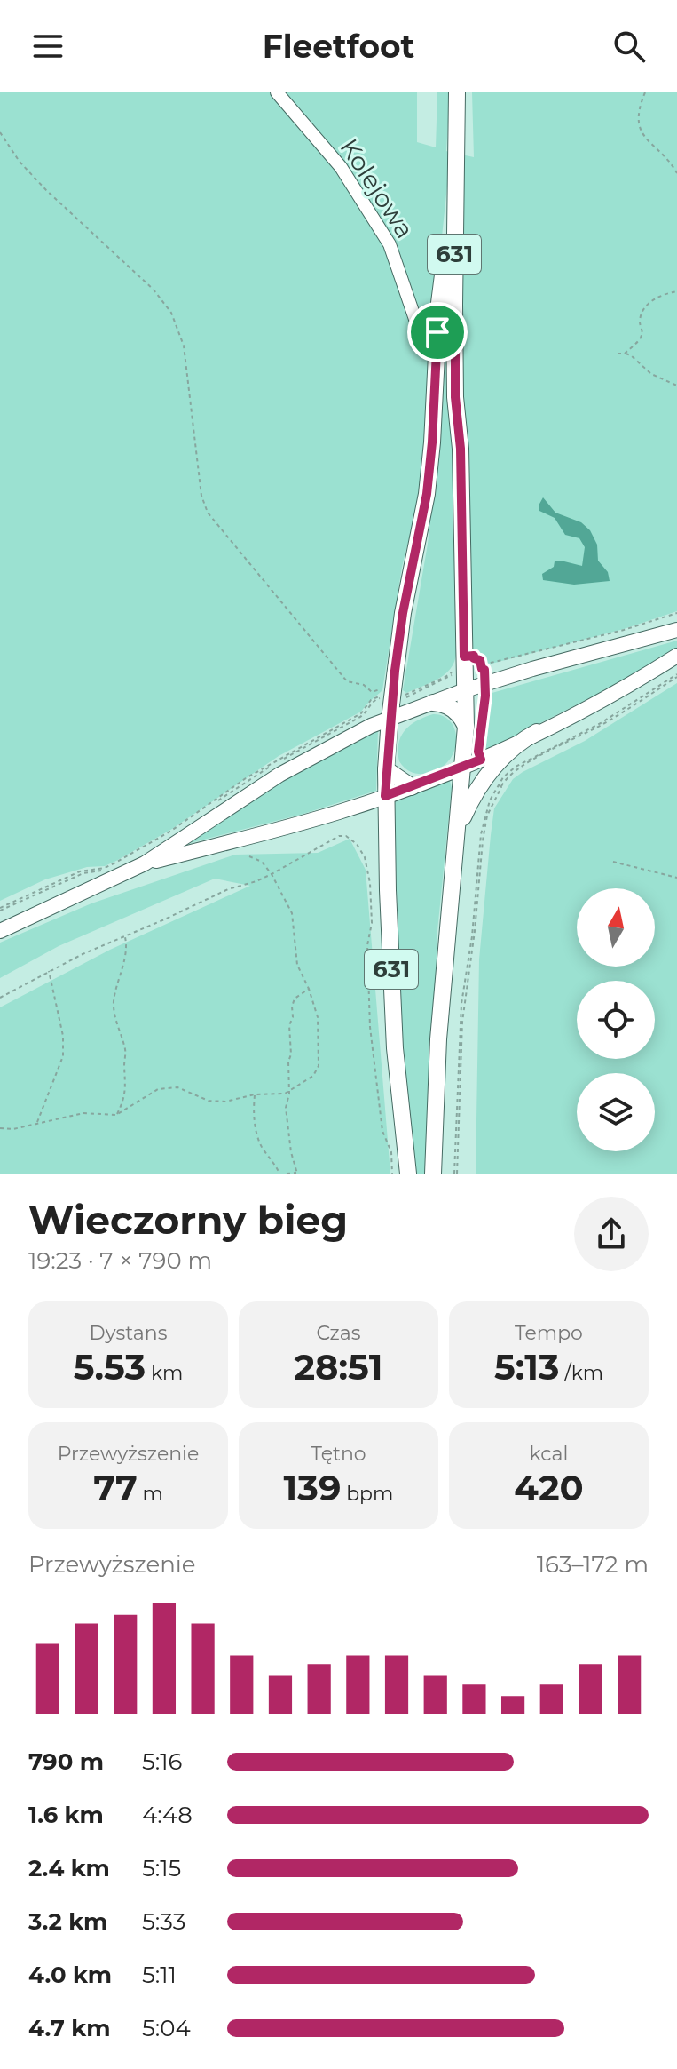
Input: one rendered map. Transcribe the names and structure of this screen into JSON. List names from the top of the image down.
{
  "streets": {
    "main road": ["631"],
    "street": ["Kolejowa"]
  },
  "crossings": [
    ["Kolejowa", "631"]
  ],
  "north": "top",
  "page": {
    "header": "Fleetfoot",
    "heading": ["Wieczorny bieg", "19:23 · 7 × 790 m"],
    "stats": [
      ["Dystans", "5.53 km"],
      ["Czas", "28:51"],
      ["Tempo", "5:13 /km"],
      ["Przewyższenie", "77 m"],
      ["Tętno", "139 bpm"],
      ["kcal", "420"]
    ],
    "chart": ["Przewyższenie", "163–172 m"],
    "list": [
      {
        "name": "790 m",
        "note": "5:16"
      },
      {
        "name": "1.6 km",
        "note": "4:48"
      },
      {
        "name": "2.4 km",
        "note": "5:15"
      },
      {
        "name": "3.2 km",
        "note": "5:33"
      },
      {
        "name": "4.0 km",
        "note": "5:11"
      },
      {
        "name": "4.7 km",
        "note": "5:04"
      }
    ]
  }
}
